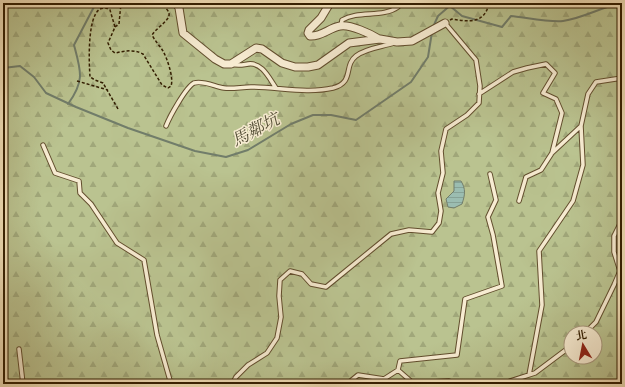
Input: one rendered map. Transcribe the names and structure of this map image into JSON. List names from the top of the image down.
{
  "water": ["馬鄰坑"],
  "north": "top"
}
